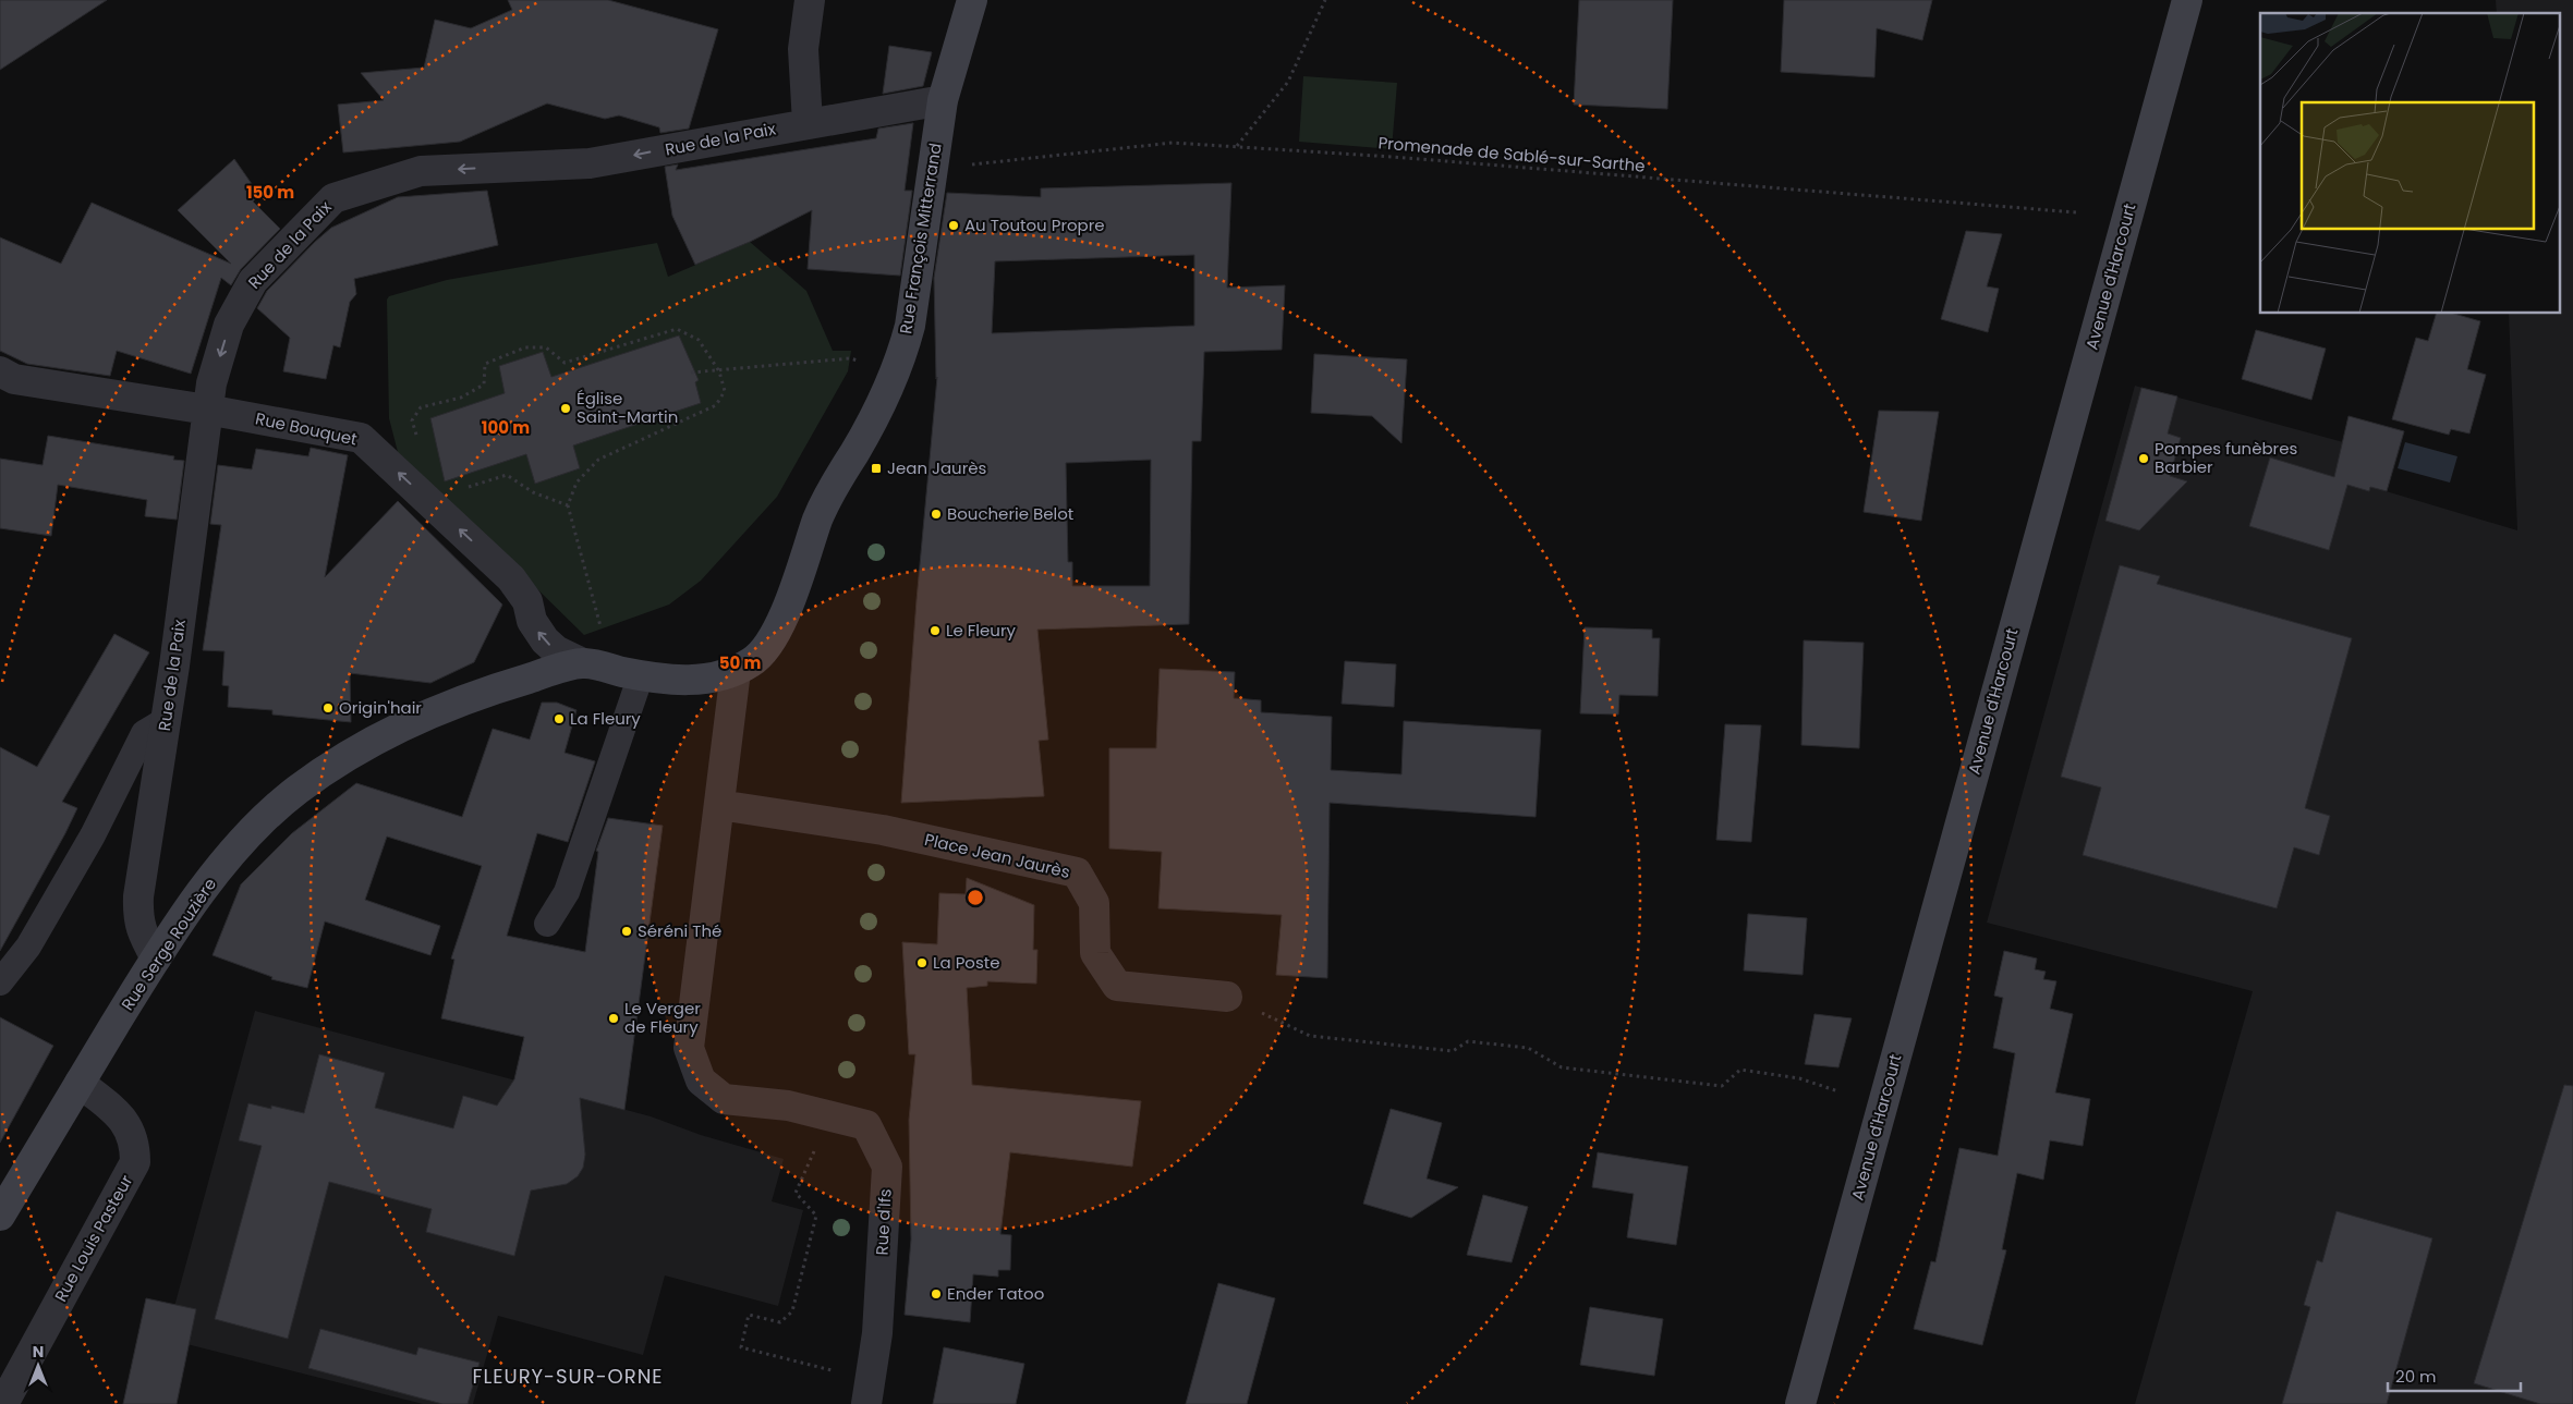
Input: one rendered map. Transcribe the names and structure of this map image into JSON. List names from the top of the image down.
{
  "streets": {
    "street": [
      "Rue de la Paix",
      "Rue François Mitterrand",
      "Avenue d'Harcourt",
      "Rue Bouquet",
      "Place Jean Jaurès",
      "Rue Serge Rouzière",
      "Rue d'Ifs",
      "Rue Louis Pasteur"
    ],
    "path": ["Promenade de Sablé-sur-Sarthe"]
  },
  "crossings": [
    ["Rue de la Paix", "Rue François Mitterrand"],
    ["Rue de la Paix", "Rue Bouquet"],
    ["Rue de la Paix", "Rue Serge Rouzière"],
    ["Rue François Mitterrand", "Rue Bouquet"],
    ["Rue François Mitterrand", "Rue Serge Rouzière"],
    ["Rue Bouquet", "Rue Serge Rouzière"],
    ["Place Jean Jaurès", "Rue d'Ifs"],
    ["Rue Serge Rouzière", "Rue Louis Pasteur"]
  ],
  "one_way": ["Rue de la Paix", "Rue Bouquet"],
  "districts": ["FLEURY-SUR-ORNE"],
  "places": {
    "other": [
      "Au Toutou Propre",
      "Église Saint-Martin",
      "Pompes funèbres Barbier",
      "Boucherie Belot",
      "Le Fleury",
      "Origin'hair",
      "La Fleury",
      "Séréni Thé",
      "La Poste",
      "Le Verger de Fleury",
      "Ender Tatoo"
    ],
    "transit": ["Jean Jaurès"]
  },
  "scale_bar": "20 m",
  "north": "top",
  "rings": ["150 m", "100 m", "50 m"]
}
